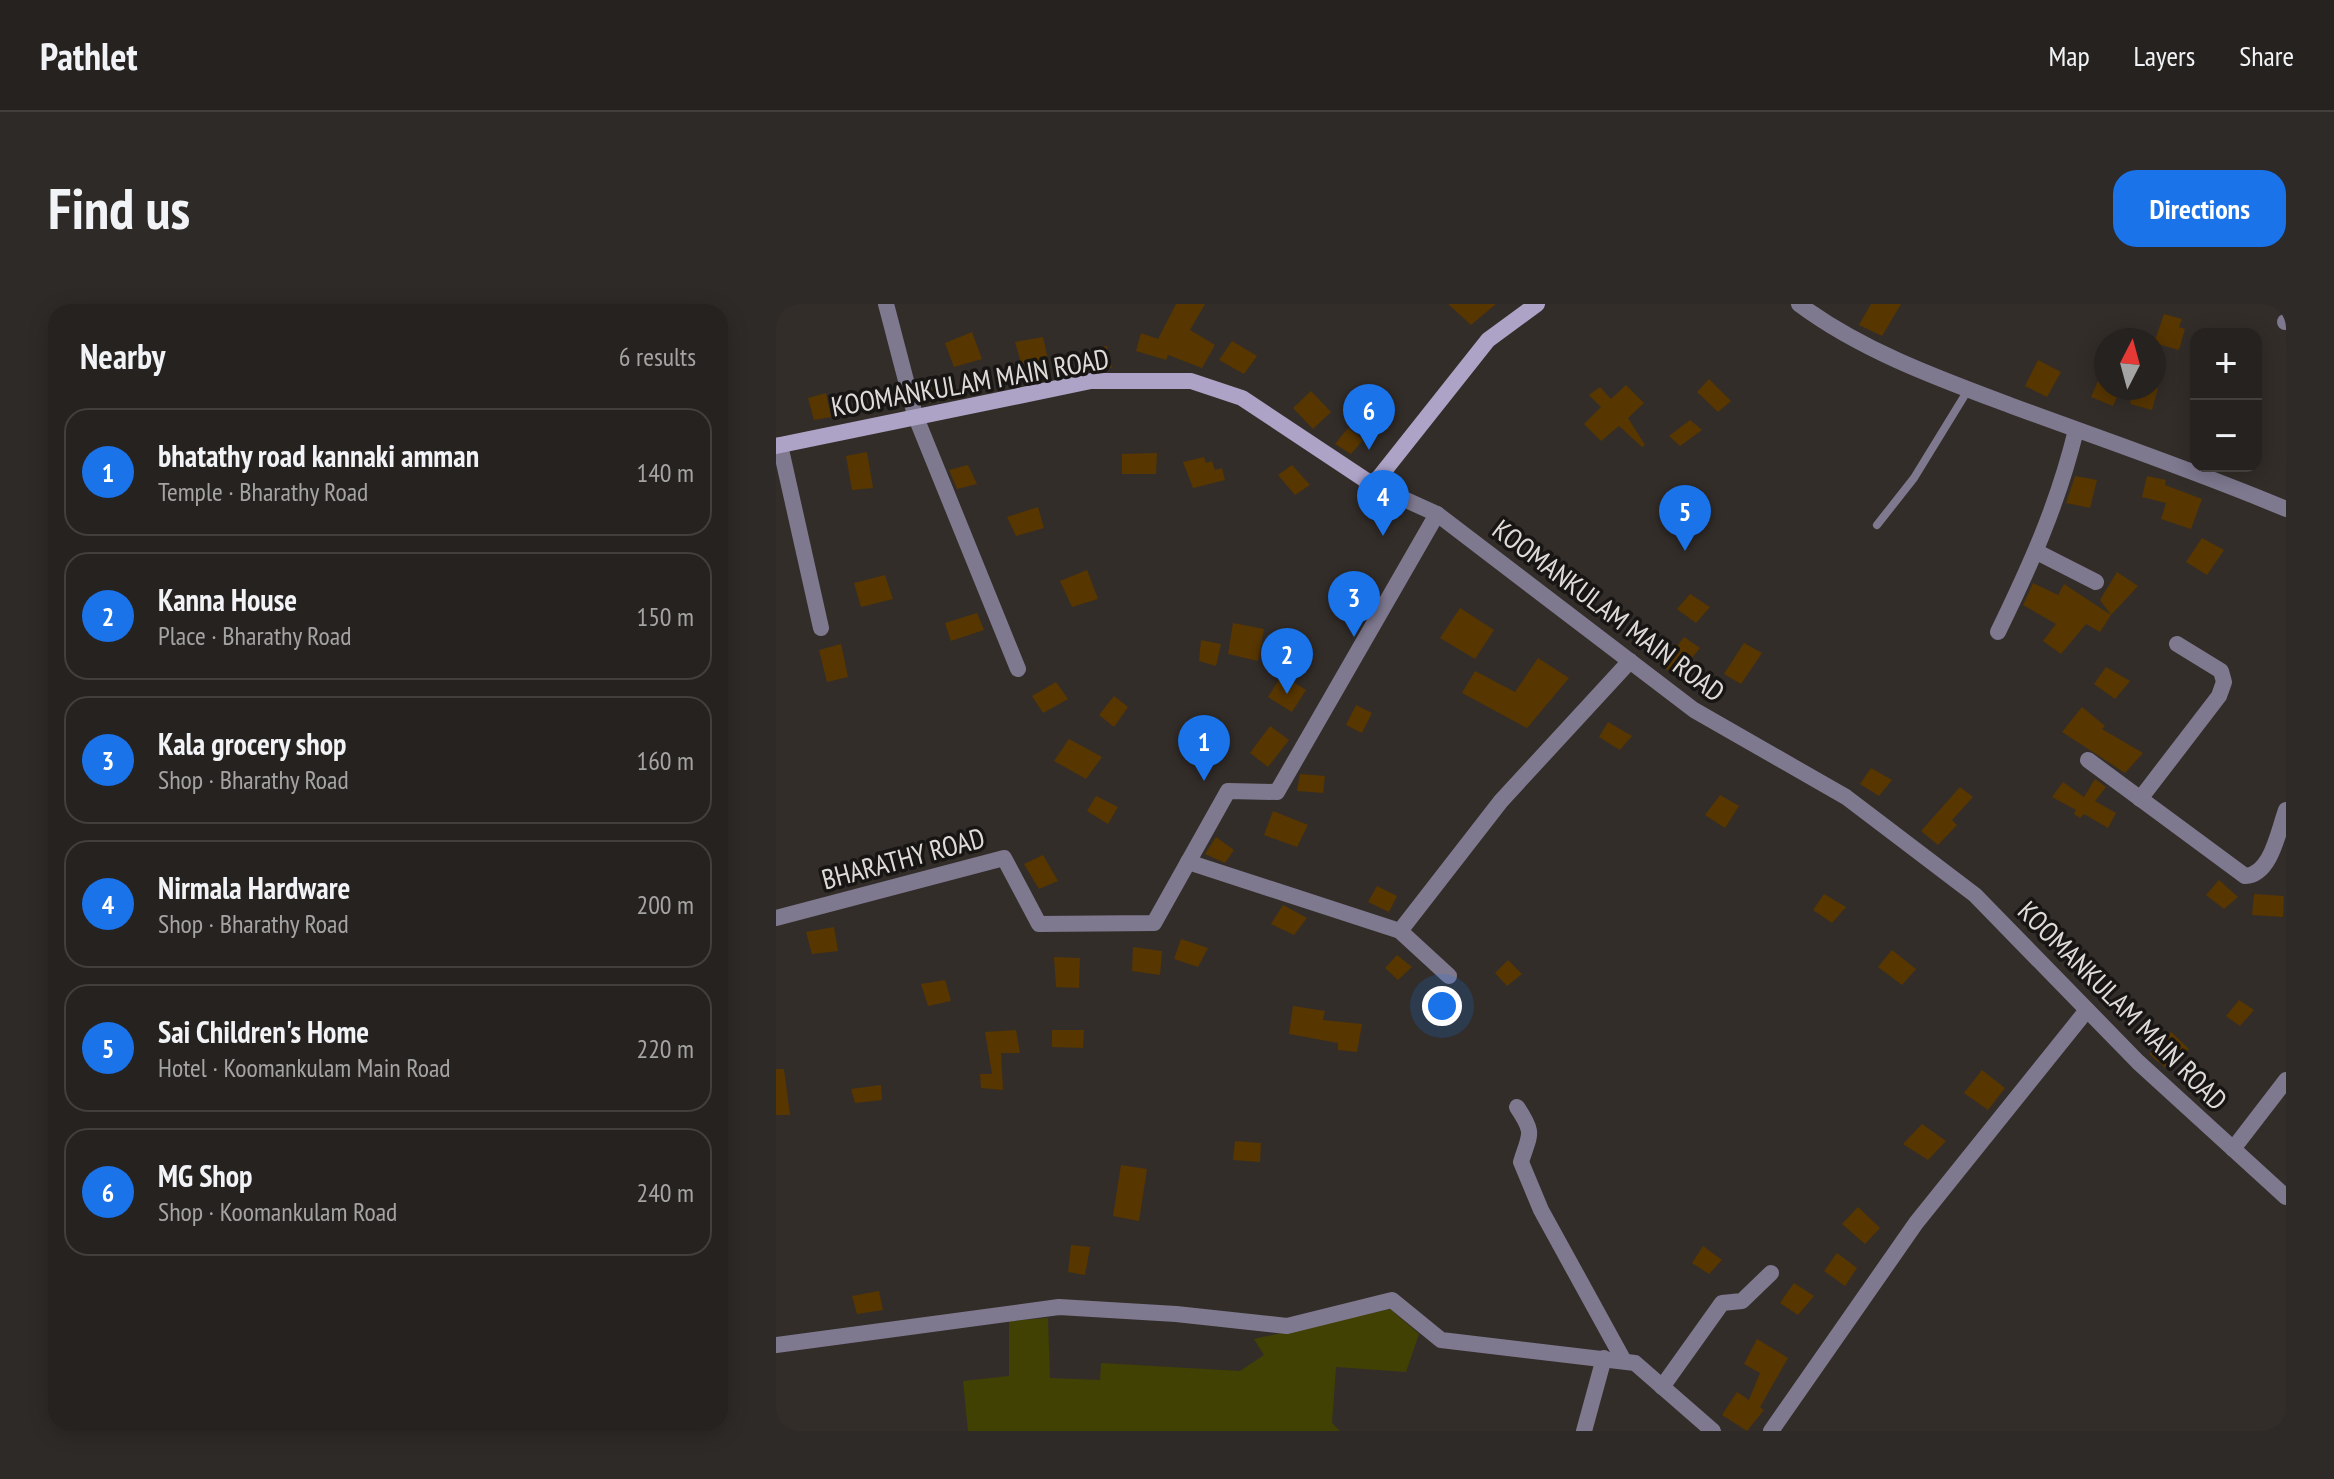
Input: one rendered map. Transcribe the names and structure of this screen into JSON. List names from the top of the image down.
{
  "streets": {
    "street": ["KOOMANKULAM MAIN ROAD", "BHARATHY ROAD"]
  },
  "crossings": [
    ["KOOMANKULAM MAIN ROAD", "BHARATHY ROAD"]
  ],
  "north": "top",
  "page": {
    "header": "Pathlet",
    "nav": ["Map", "Layers", "Share"],
    "buttons": "Directions",
    "title": "Find us",
    "heading": ["Nearby", "6 results"],
    "map_buttons": ["+", "−"],
    "pins": [
      "6",
      "4",
      "5",
      "3",
      "2",
      "1"
    ],
    "list": [
      {
        "mark": "1",
        "name": "bhatathy road kannaki amman",
        "note": "Temple · Bharathy Road",
        "value": "140 m"
      },
      {
        "mark": "2",
        "name": "Kanna House",
        "note": "Place · Bharathy Road",
        "value": "150 m"
      },
      {
        "mark": "3",
        "name": "Kala grocery shop",
        "note": "Shop · Bharathy Road",
        "value": "160 m"
      },
      {
        "mark": "4",
        "name": "Nirmala Hardware",
        "note": "Shop · Bharathy Road",
        "value": "200 m"
      },
      {
        "mark": "5",
        "name": "Sai Children's Home",
        "note": "Hotel · Koomankulam Main Road",
        "value": "220 m"
      },
      {
        "mark": "6",
        "name": "MG Shop",
        "note": "Shop · Koomankulam Road",
        "value": "240 m"
      }
    ]
  }
}
